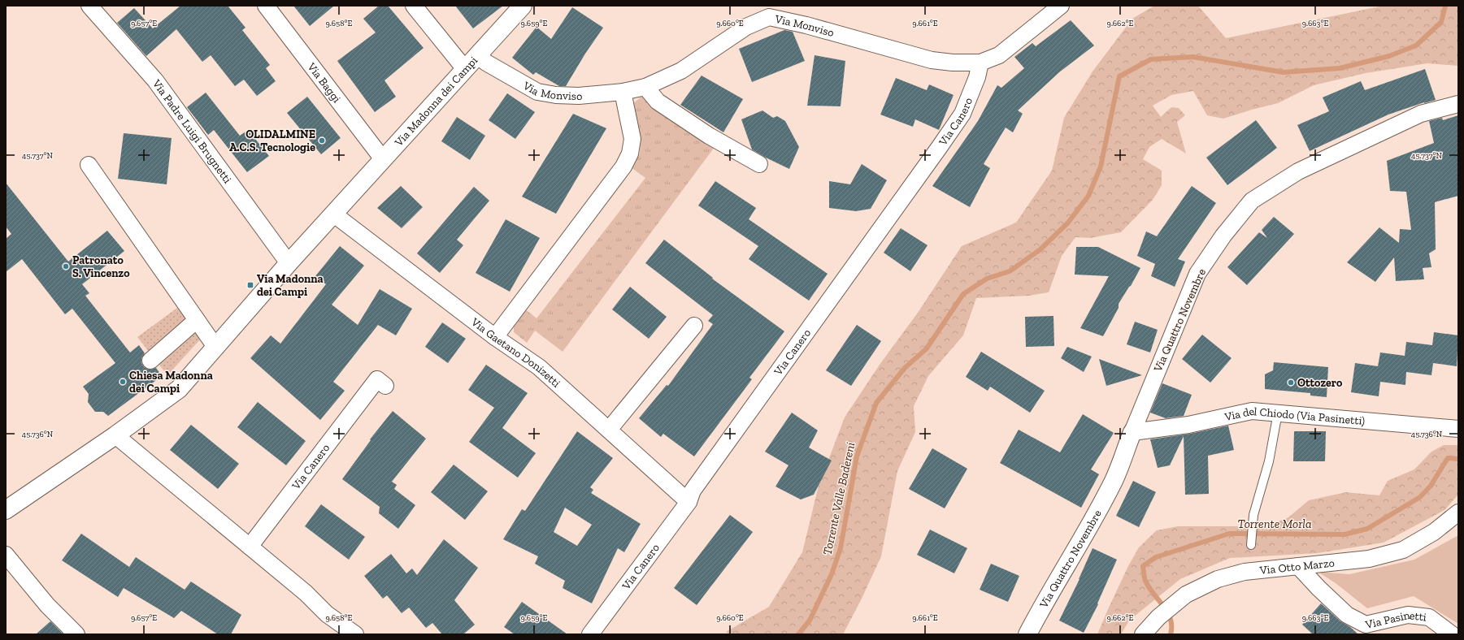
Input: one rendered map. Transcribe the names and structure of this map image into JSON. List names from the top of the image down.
{
  "streets": {
    "street": [
      "Via Monviso",
      "Via Baggi",
      "Via Madonna dei Campi",
      "Via Canero",
      "Via Padre Luigi Brugnetti",
      "Via Quattro Novembre",
      "Via Gaetano Donizetti",
      "Via del Chiodo (Via Pasinetti)",
      "Via Otto Marzo",
      "Via Pasinetti"
    ]
  },
  "crossings": [
    ["Via Monviso", "Via Madonna dei Campi"],
    ["Via Monviso", "Via Canero"],
    ["Via Baggi", "Via Madonna dei Campi"],
    ["Via Madonna dei Campi", "Via Padre Luigi Brugnetti"],
    ["Via Madonna dei Campi", "Via Gaetano Donizetti"],
    ["Via Canero", "Via Gaetano Donizetti"],
    ["Via Quattro Novembre", "Via del Chiodo (Via Pasinetti)"],
    ["Via Otto Marzo", "Via Pasinetti"]
  ],
  "water": ["Torrente Valle Badereni", "Torrente Morla"],
  "places": {
    "other": [
      "OLIDALMINE A.C.S. Tecnologie",
      "Patronato S. Vincenzo",
      "Chiesa Madonna dei Campi",
      "Ottozero"
    ],
    "transit": ["Via Madonna dei Campi"]
  },
  "coordinates": [
    "9.657°E",
    "9.658°E",
    "9.659°E",
    "9.660°E",
    "9.661°E",
    "9.662°E",
    "9.663°E",
    "45.737°N",
    "45.736°N"
  ]
}
